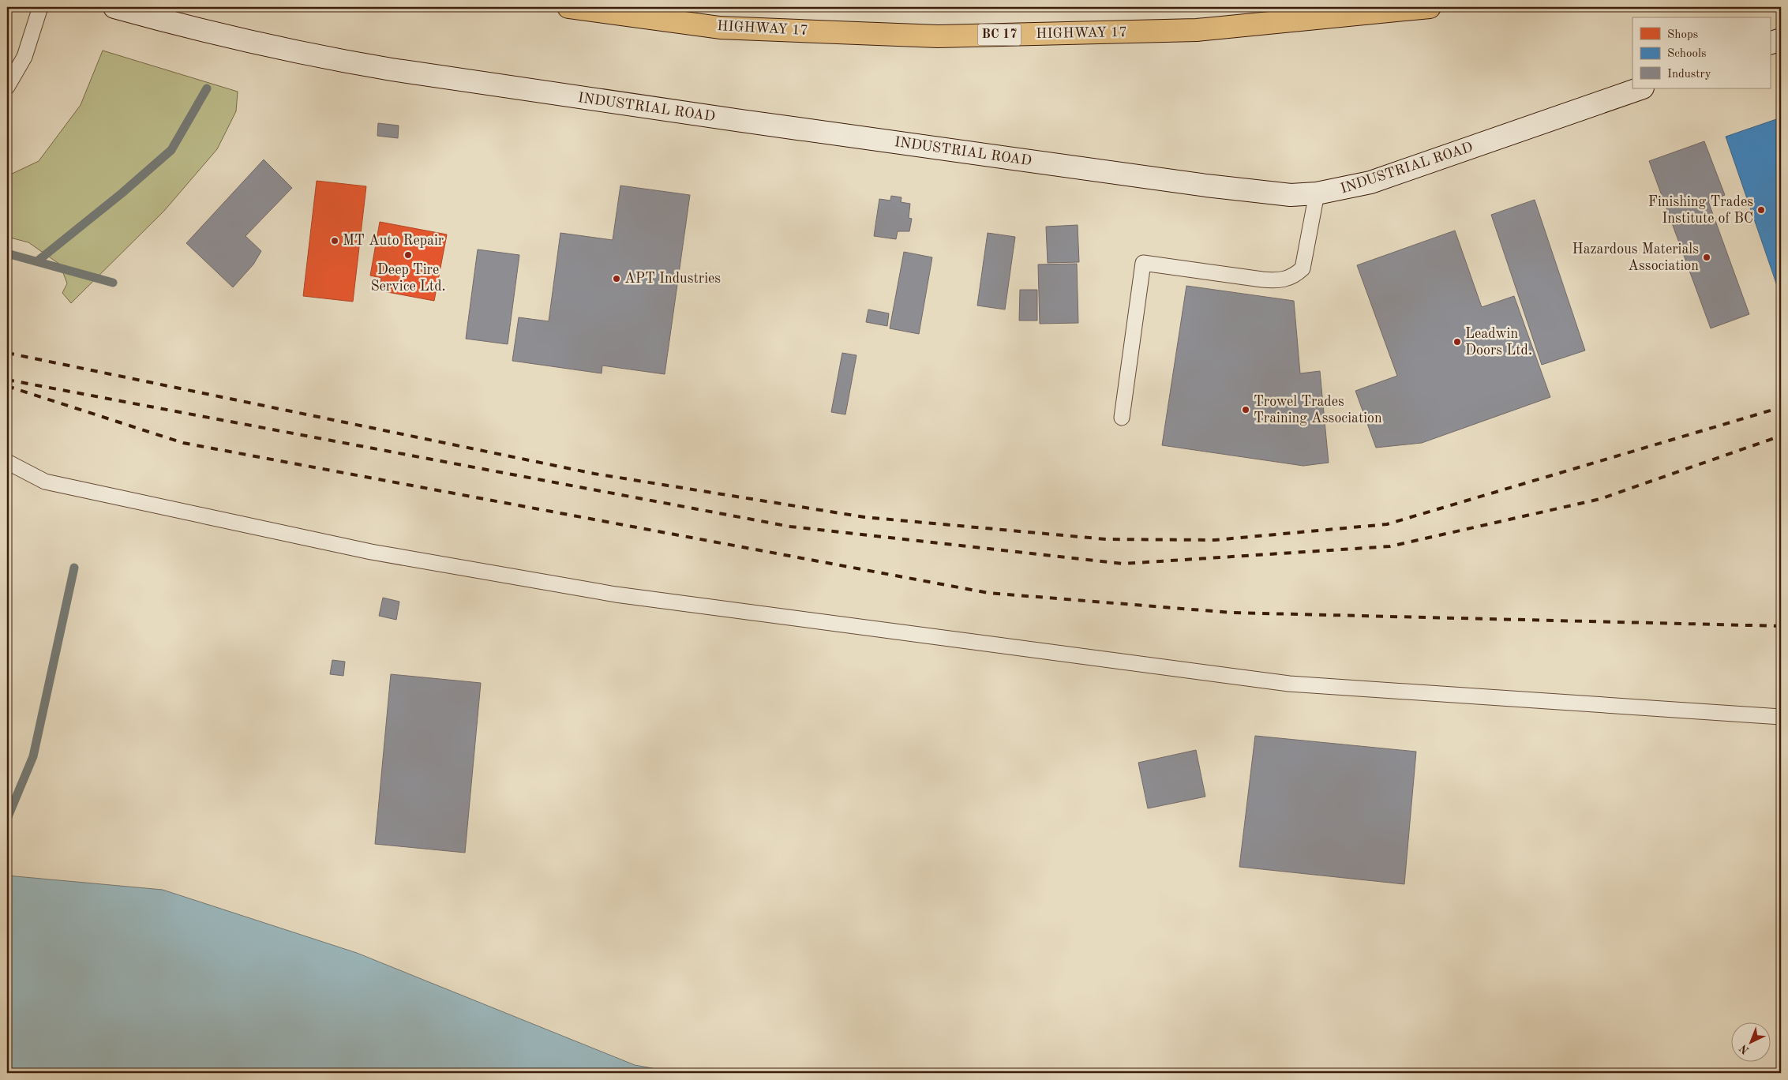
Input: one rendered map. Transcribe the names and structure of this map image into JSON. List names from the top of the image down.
{
  "streets": {
    "highway": ["HIGHWAY 17", "BC 17"],
    "street": ["INDUSTRIAL ROAD"]
  },
  "places": [
    "Finishing Trades Institute of BC",
    "MT Auto Repair",
    "Deep Tire Service Ltd.",
    "Hazardous Materials Association",
    "APT Industries",
    "Leadwin Doors Ltd.",
    "Trowel Trades Training Association"
  ],
  "legend": ["Shops", "Schools", "Industry"],
  "north": "bottom left"
}
